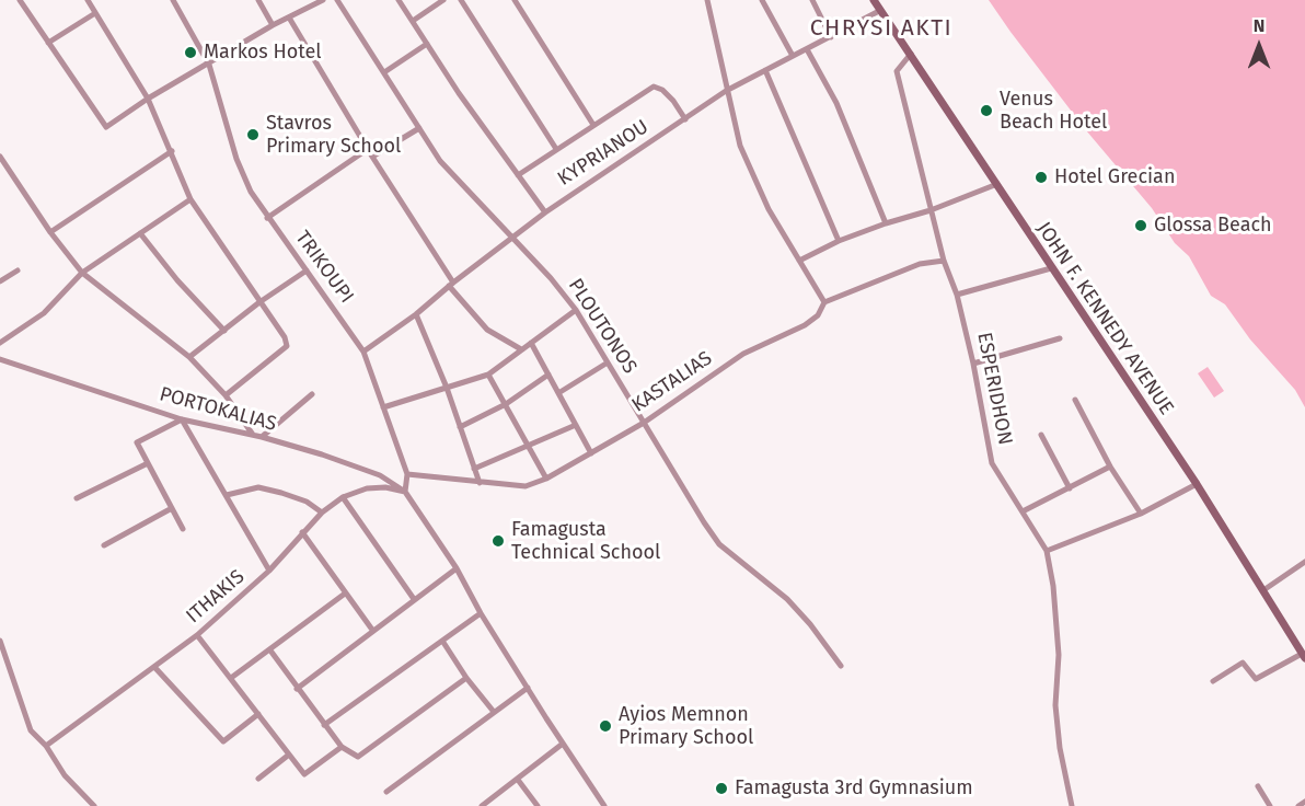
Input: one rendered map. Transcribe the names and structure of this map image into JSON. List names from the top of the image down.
{
  "streets": {
    "street": [
      "KYPRIANOU",
      "TRIKOUPI",
      "JOHN F. KENNEDY AVENUE",
      "PLOUTONOS",
      "KASTALIAS",
      "ESPERIDHON",
      "PORTOKALIAS",
      "ITHAKIS"
    ]
  },
  "crossings": [
    ["KYPRIANOU", "TRIKOUPI"],
    ["KYPRIANOU", "JOHN F. KENNEDY AVENUE"],
    ["KYPRIANOU", "PLOUTONOS"],
    ["TRIKOUPI", "KASTALIAS"],
    ["TRIKOUPI", "PORTOKALIAS"],
    ["TRIKOUPI", "ITHAKIS"],
    ["JOHN F. KENNEDY AVENUE", "ESPERIDHON"],
    ["PLOUTONOS", "KASTALIAS"],
    ["KASTALIAS", "ESPERIDHON"],
    ["PORTOKALIAS", "ITHAKIS"]
  ],
  "districts": ["CHRYSI AKTI"],
  "places": [
    "Markos Hotel",
    "Venus Beach Hotel",
    "Stavros Primary School",
    "Hotel Grecian",
    "Glossa Beach",
    "Famagusta Technical School",
    "Ayios Memnon Primary School",
    "Famagusta 3rd Gymnasium"
  ],
  "north": "top"
}
